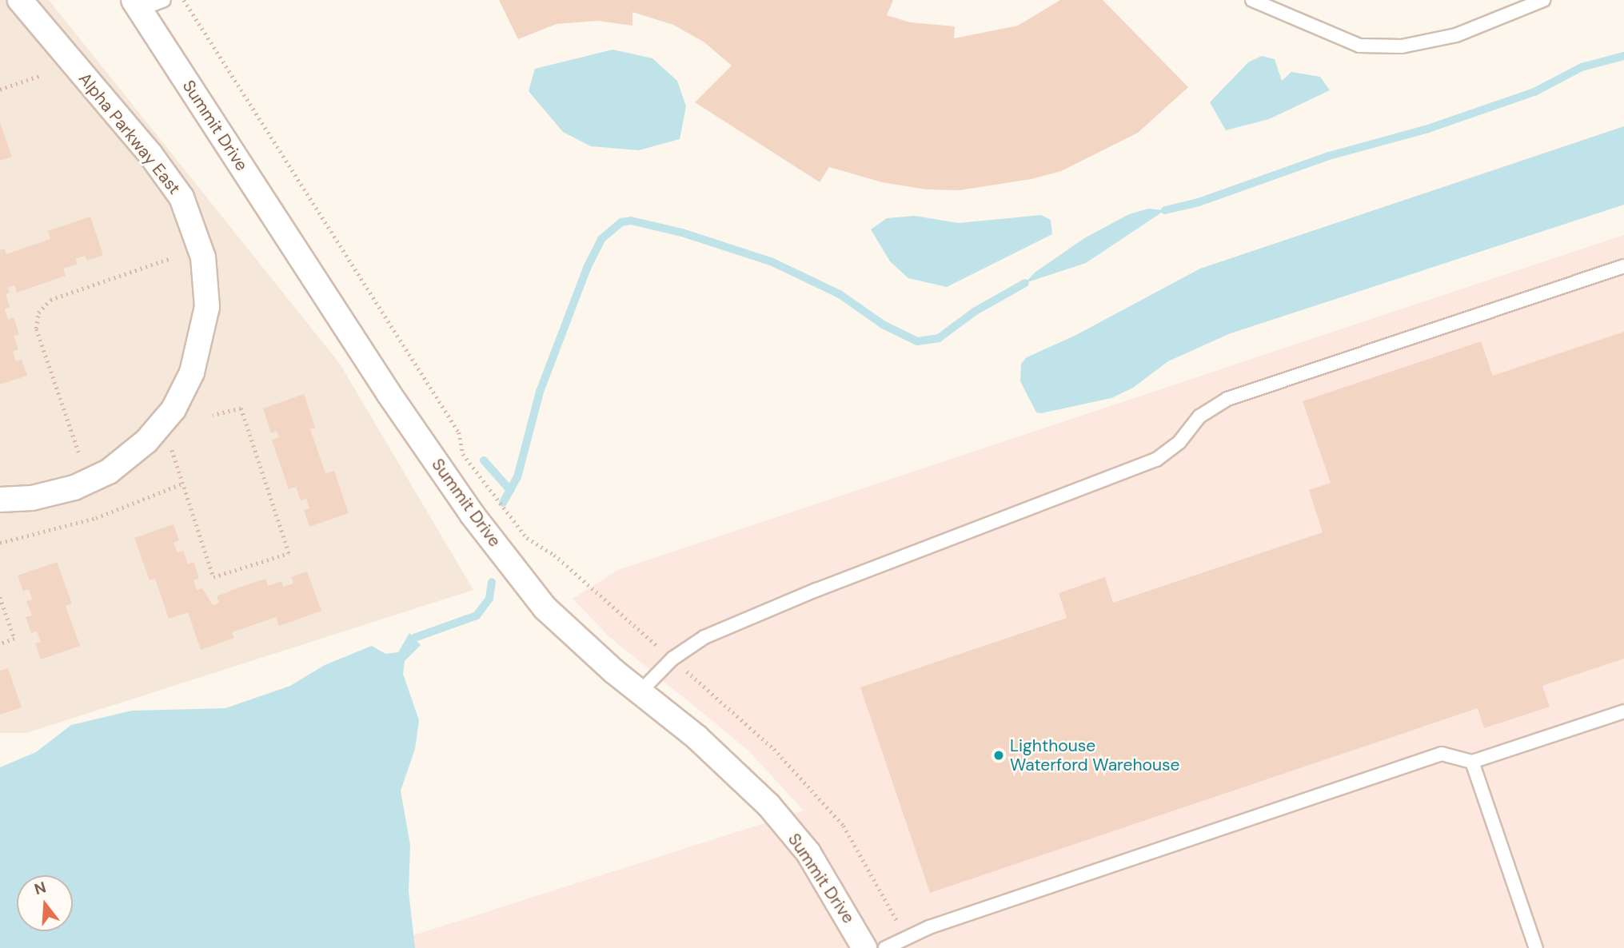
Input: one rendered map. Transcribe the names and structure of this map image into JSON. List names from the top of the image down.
{
  "streets": {
    "street": ["Summit Drive", "Alpha Parkway East"]
  },
  "places": ["Lighthouse Waterford Warehouse"],
  "north": "top"
}
